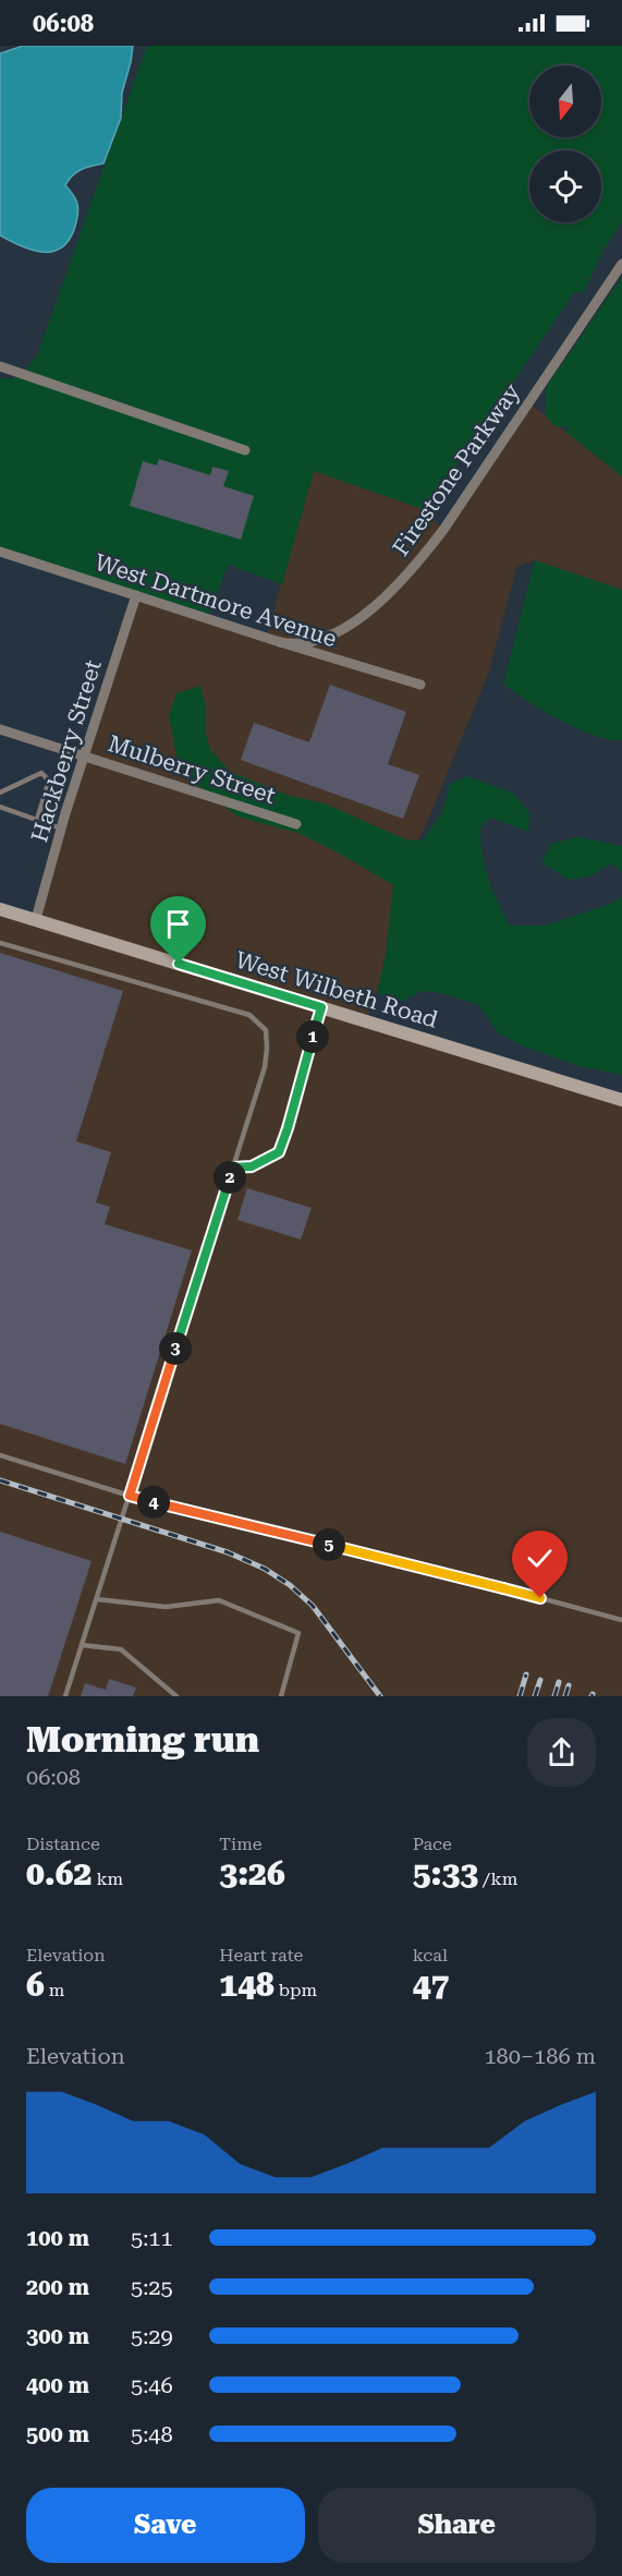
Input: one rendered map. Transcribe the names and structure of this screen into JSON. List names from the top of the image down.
{
  "streets": {
    "main road": ["West Wilbeth Road"],
    "street": [
      "Firestone Parkway",
      "West Dartmore Avenue",
      "Hackberry Street",
      "Mulberry Street"
    ]
  },
  "crossings": [
    ["Firestone Parkway", "West Dartmore Avenue"],
    ["West Dartmore Avenue", "Hackberry Street"],
    ["Hackberry Street", "Mulberry Street"],
    ["Hackberry Street", "West Wilbeth Road"]
  ],
  "north": "bottom",
  "page": {
    "status": "06:08",
    "pins": [
      "1",
      "2",
      "3",
      "4",
      "5"
    ],
    "heading": ["Morning run", "06:08"],
    "stats": [
      ["Distance", "0.62 km"],
      ["Time", "3:26"],
      ["Pace", "5:33 /km"],
      ["Elevation", "6 m"],
      ["Heart rate", "148 bpm"],
      ["kcal", "47"]
    ],
    "chart": ["Elevation", "180–186 m"],
    "list": [
      {
        "name": "100 m",
        "note": "5:11"
      },
      {
        "name": "200 m",
        "note": "5:25"
      },
      {
        "name": "300 m",
        "note": "5:29"
      },
      {
        "name": "400 m",
        "note": "5:46"
      },
      {
        "name": "500 m",
        "note": "5:48"
      }
    ],
    "buttons": ["Save", "Share"]
  }
}
